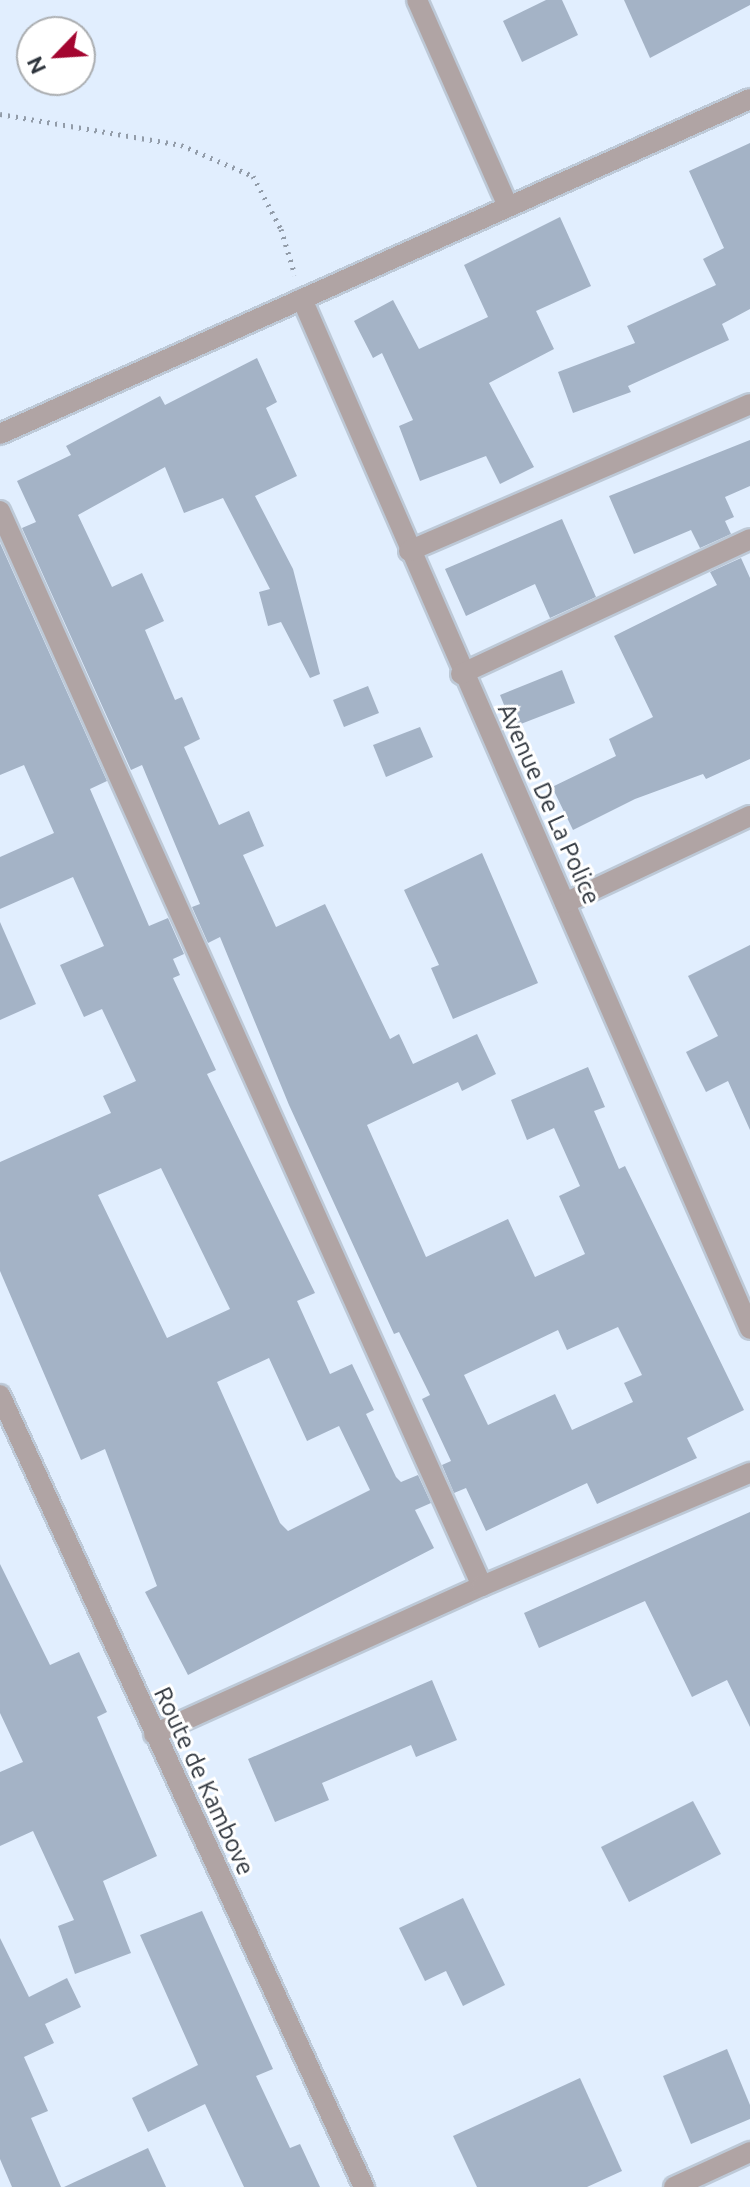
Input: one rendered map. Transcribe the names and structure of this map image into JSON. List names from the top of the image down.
{
  "streets": {
    "street": ["Avenue De La Police", "Route de Kambove"]
  },
  "north": "bottom left"
}
